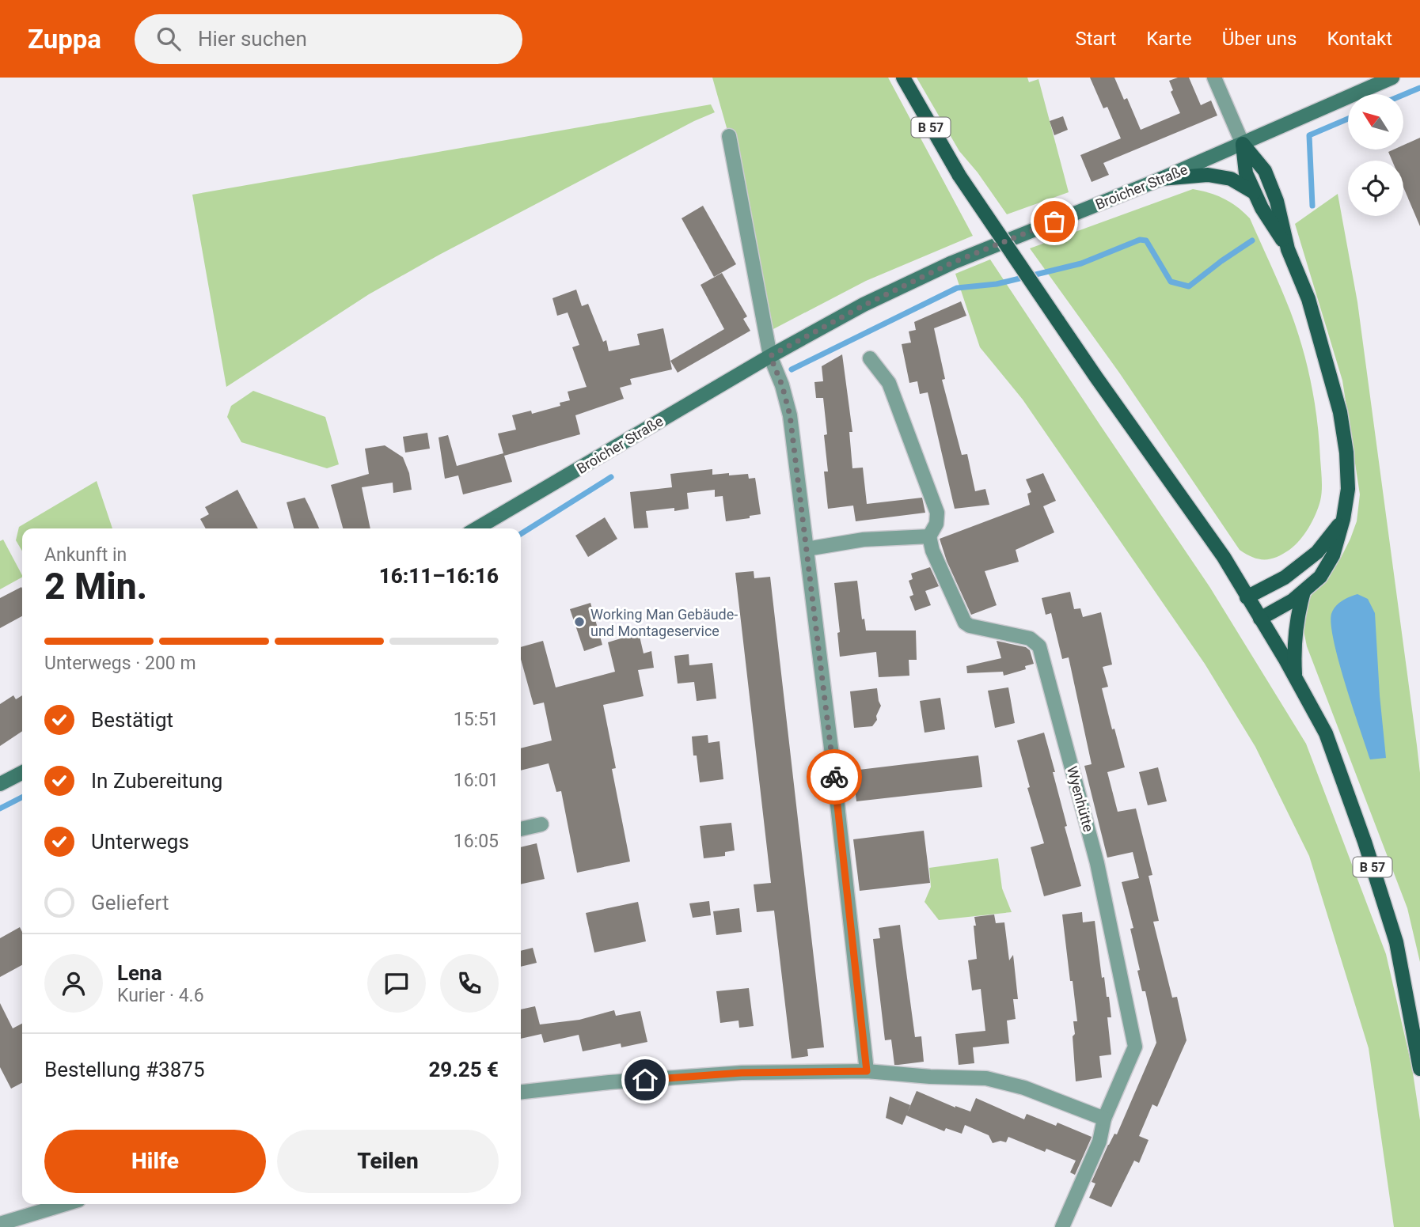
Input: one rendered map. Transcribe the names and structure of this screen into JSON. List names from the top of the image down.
{
  "streets": {
    "main road": ["B 57"],
    "street": ["Broicher Straße", "Wyenhütte"]
  },
  "places": ["Working Man Gebäude- und Montageservice"],
  "north": "top left",
  "page": {
    "header": "Zuppa",
    "search": "Hier suchen",
    "nav": [
      "Start",
      "Karte",
      "Über uns",
      "Kontakt"
    ],
    "heading": ["2 Min.", "Ankunft in", "16:11–16:16"],
    "panel": [
      "Lena",
      "Kurier · 4.6",
      "Bestellung #3875",
      "29.25 €"
    ],
    "bar": "Unterwegs · 200 m",
    "list": [
      ["Bestätigt", "15:51"],
      ["In Zubereitung", "16:01"],
      ["Unterwegs", "16:05"],
      "Geliefert"
    ],
    "buttons": ["Hilfe", "Teilen"]
  }
}
